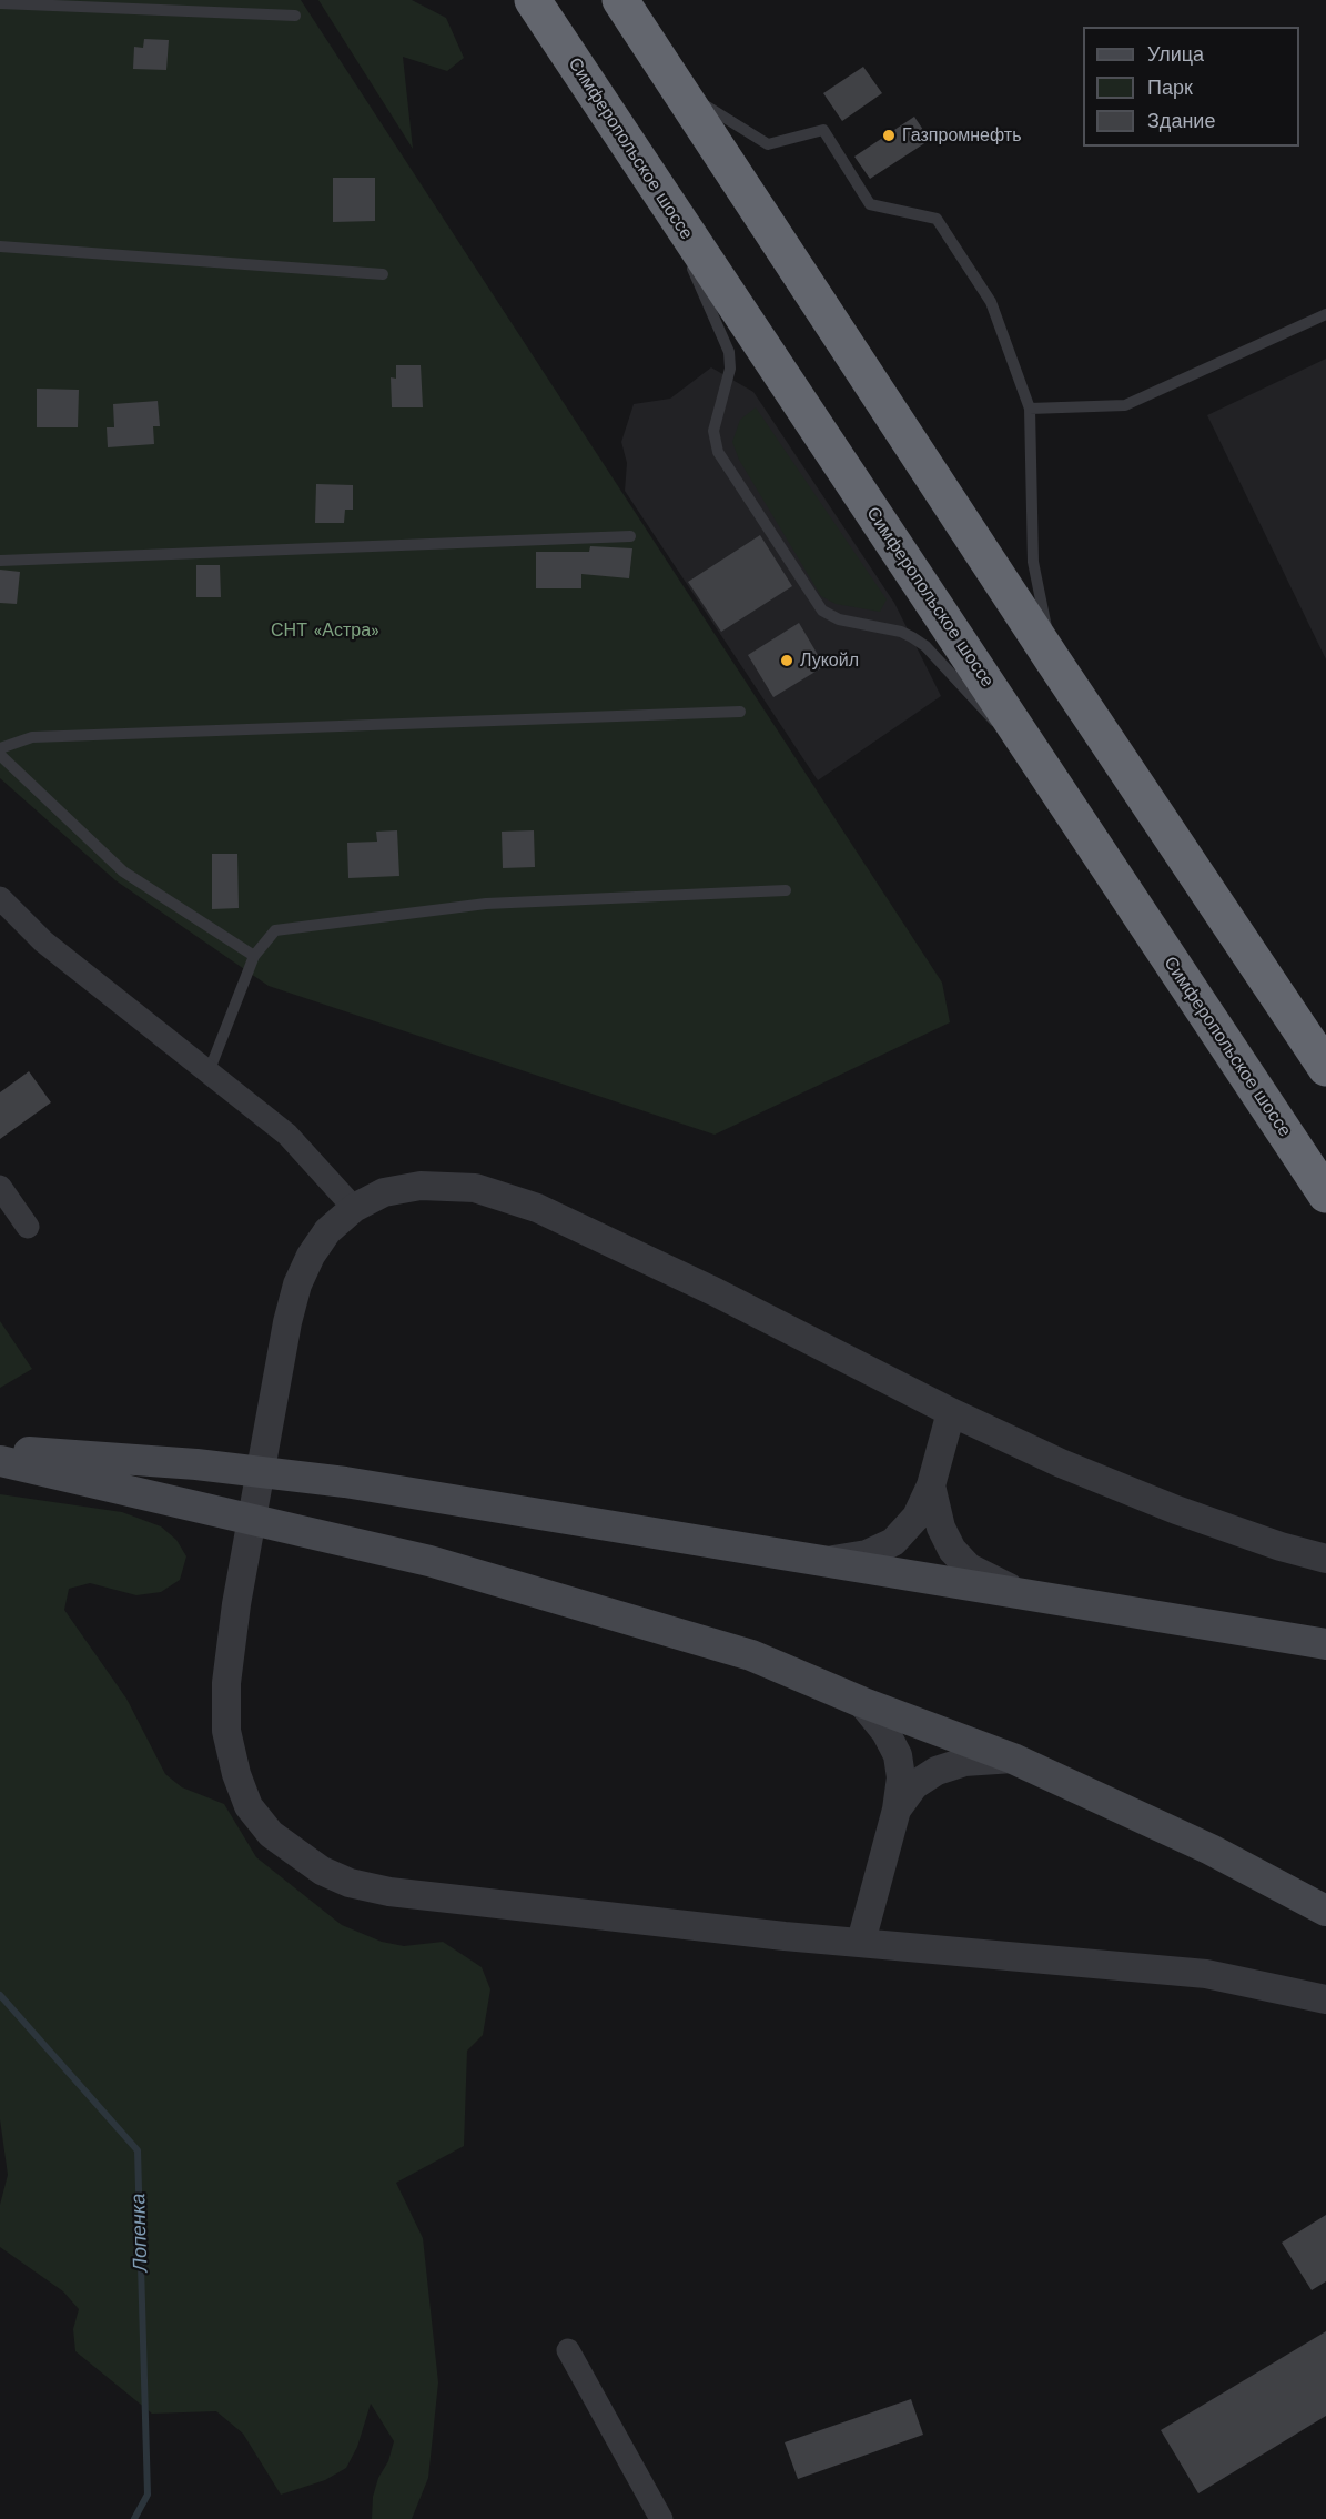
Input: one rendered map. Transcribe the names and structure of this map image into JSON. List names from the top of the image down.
{
  "streets": {
    "highway": ["Симферопольское шоссе"]
  },
  "water": ["Лопенка"],
  "parks": ["СНТ «Астра»"],
  "places": ["Газпромнефть", "Лукойл"],
  "legend": ["Улица", "Парк", "Здание"]
}
